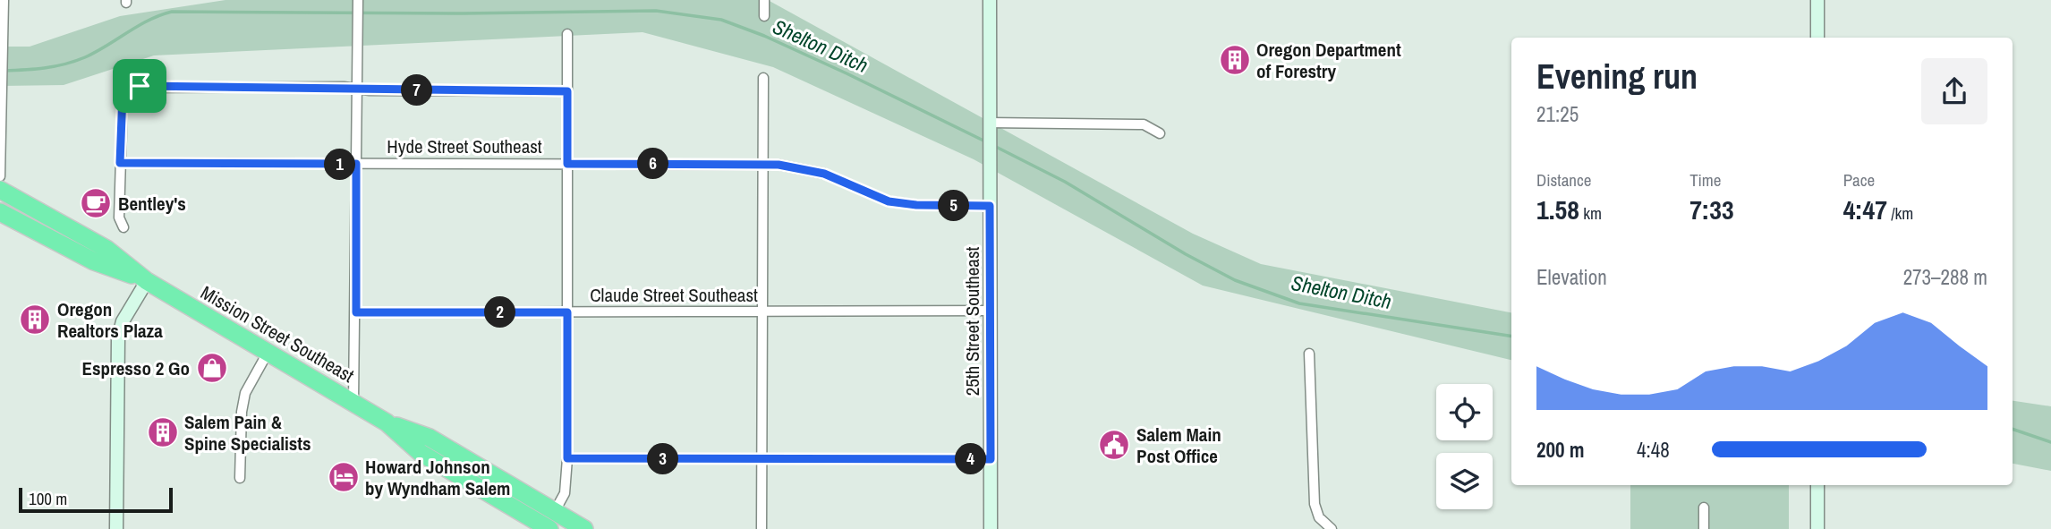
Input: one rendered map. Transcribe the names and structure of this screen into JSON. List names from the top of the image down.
{
  "streets": {
    "highway": ["Mission Street Southeast"],
    "street": ["Hyde Street Southeast", "Claude Street Southeast", "25th Street Southeast"]
  },
  "crossings": [
    ["Hyde Street Southeast", "25th Street Southeast"],
    ["Claude Street Southeast", "25th Street Southeast"]
  ],
  "water": ["Shelton Ditch"],
  "places": {
    "building": ["Oregon Department of Forestry", "Oregon Realtors Plaza", "Salem Pain & Spine Specialists"],
    "cafe": ["Bentley's"],
    "shop": ["Espresso 2 Go"],
    "public building": ["Salem Main Post Office"],
    "hotel": ["Howard Johnson by Wyndham Salem"]
  },
  "scale_bar": "100 m",
  "page": {
    "heading": ["Evening run", "21:25"],
    "pins": [
      "7",
      "6",
      "1",
      "5",
      "2",
      "3",
      "4"
    ],
    "stats": [
      ["Distance", "1.58 km"],
      ["Time", "7:33"],
      ["Pace", "4:47 /km"]
    ],
    "chart": ["Elevation", "273–288 m"],
    "list": [
      {
        "name": "200 m",
        "note": "4:48"
      }
    ],
    "scale": "100 m"
  }
}
